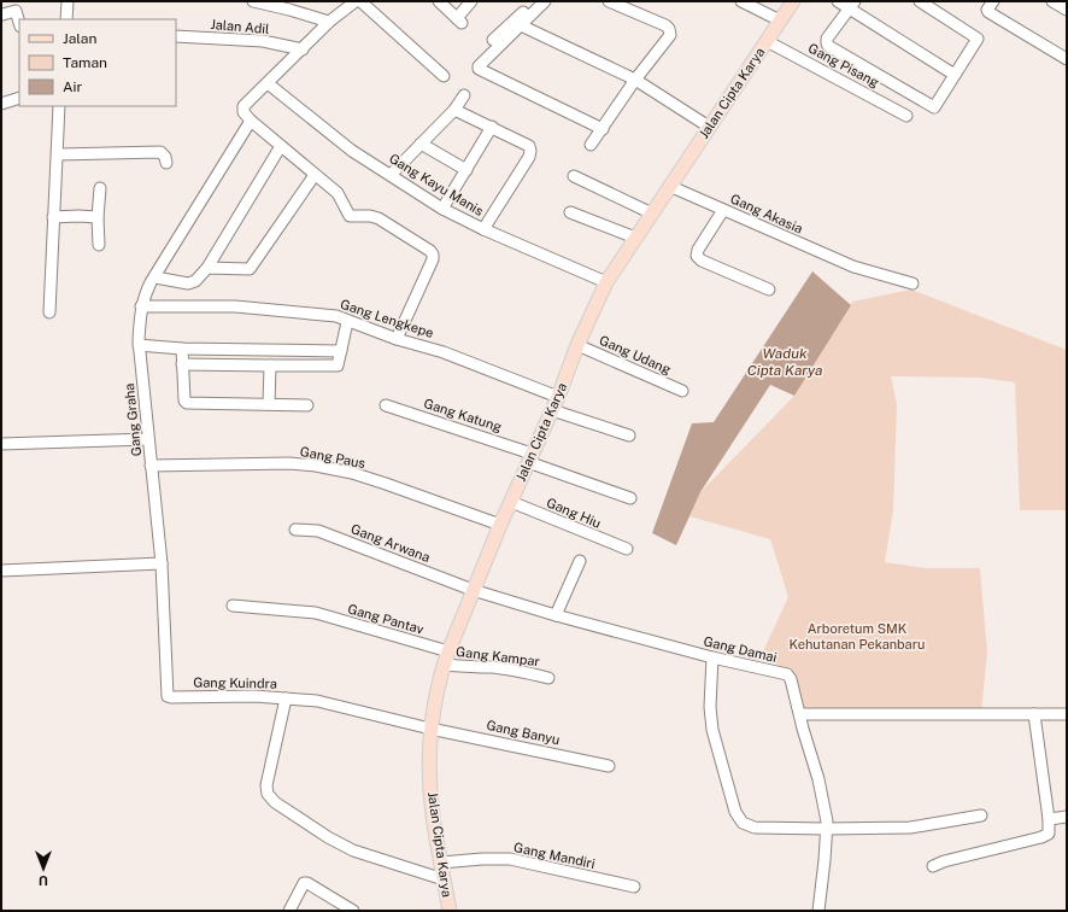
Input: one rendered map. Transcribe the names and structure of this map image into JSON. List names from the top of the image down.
{
  "streets": {
    "main road": ["Jalan Cipta Karya"],
    "street": [
      "Jalan Adil",
      "Gang Pisang",
      "Gang Kayu Manis",
      "Gang Akasia",
      "Gang Lengkepe",
      "Gang Udang",
      "Gang Katung",
      "Gang Graha",
      "Gang Paus",
      "Gang Hiu",
      "Gang Arwana",
      "Gang Pantav",
      "Gang Damai",
      "Gang Kampar",
      "Gang Kuindra",
      "Gang Banyu",
      "Gang Mandiri"
    ]
  },
  "crossings": [
    ["Gang Pisang", "Jalan Cipta Karya"],
    ["Jalan Cipta Karya", "Gang Kayu Manis"],
    ["Jalan Cipta Karya", "Gang Akasia"],
    ["Jalan Cipta Karya", "Gang Lengkepe"],
    ["Jalan Cipta Karya", "Gang Udang"],
    ["Jalan Cipta Karya", "Gang Katung"],
    ["Jalan Cipta Karya", "Gang Paus"],
    ["Jalan Cipta Karya", "Gang Hiu"],
    ["Jalan Cipta Karya", "Gang Arwana"],
    ["Jalan Cipta Karya", "Gang Pantav"],
    ["Jalan Cipta Karya", "Gang Damai"],
    ["Jalan Cipta Karya", "Gang Kampar"],
    ["Jalan Cipta Karya", "Gang Kuindra"],
    ["Jalan Cipta Karya", "Gang Banyu"],
    ["Jalan Cipta Karya", "Gang Mandiri"],
    ["Gang Lengkepe", "Gang Graha"],
    ["Gang Graha", "Gang Paus"],
    ["Gang Graha", "Gang Kuindra"],
    ["Gang Arwana", "Gang Damai"],
    ["Gang Kuindra", "Gang Banyu"]
  ],
  "water": ["Waduk Cipta Karya"],
  "parks": ["Arboretum SMK Kehutanan Pekanbaru"],
  "legend": ["Jalan", "Taman", "Air"],
  "north": "bottom"
}
